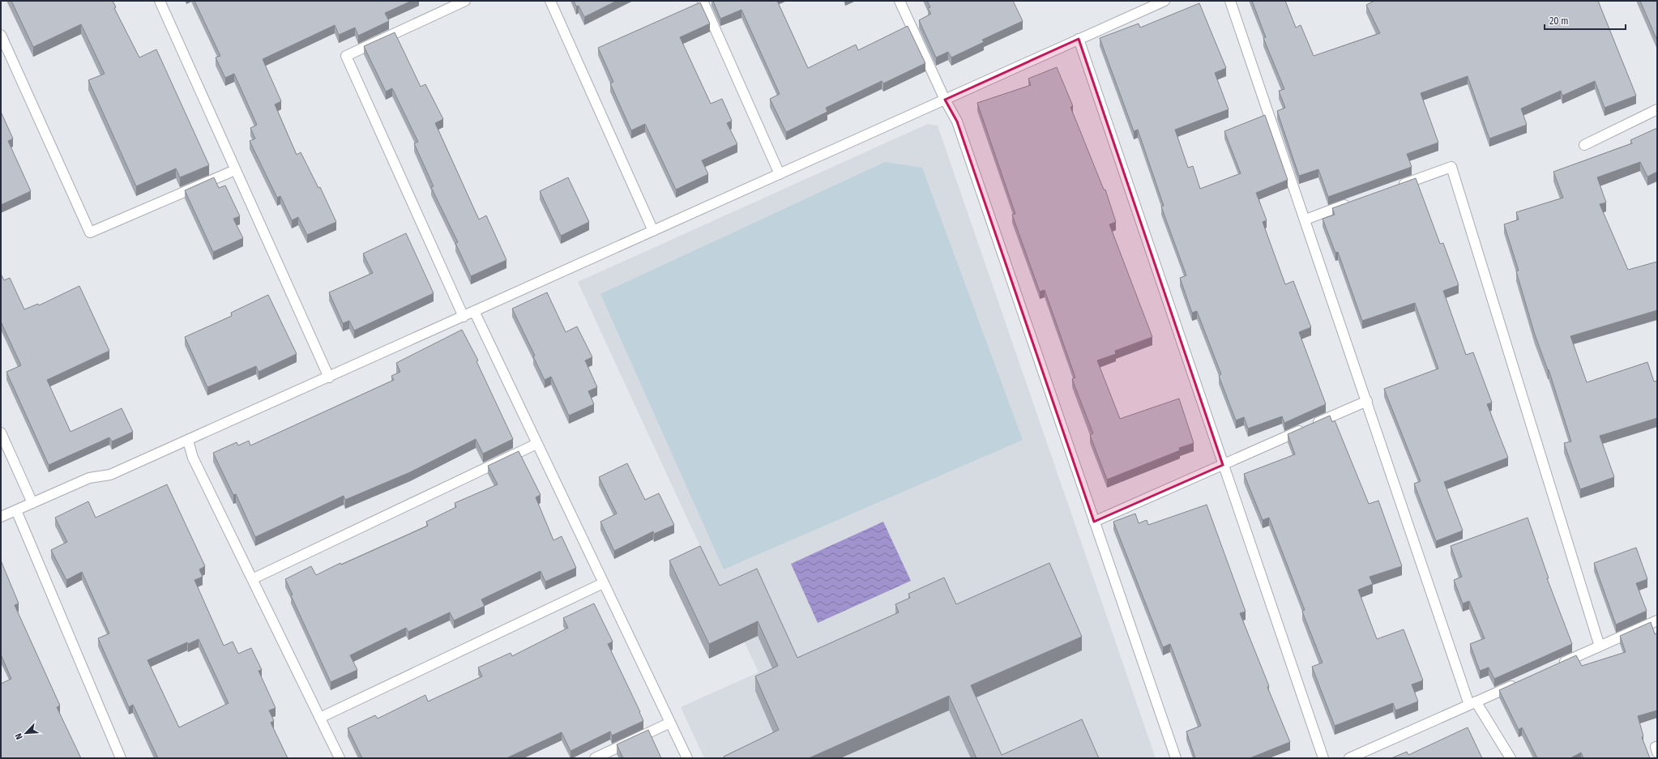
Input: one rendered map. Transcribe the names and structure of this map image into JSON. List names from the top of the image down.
{
  "scale_bar": "20 m",
  "north": "bottom left"
}
